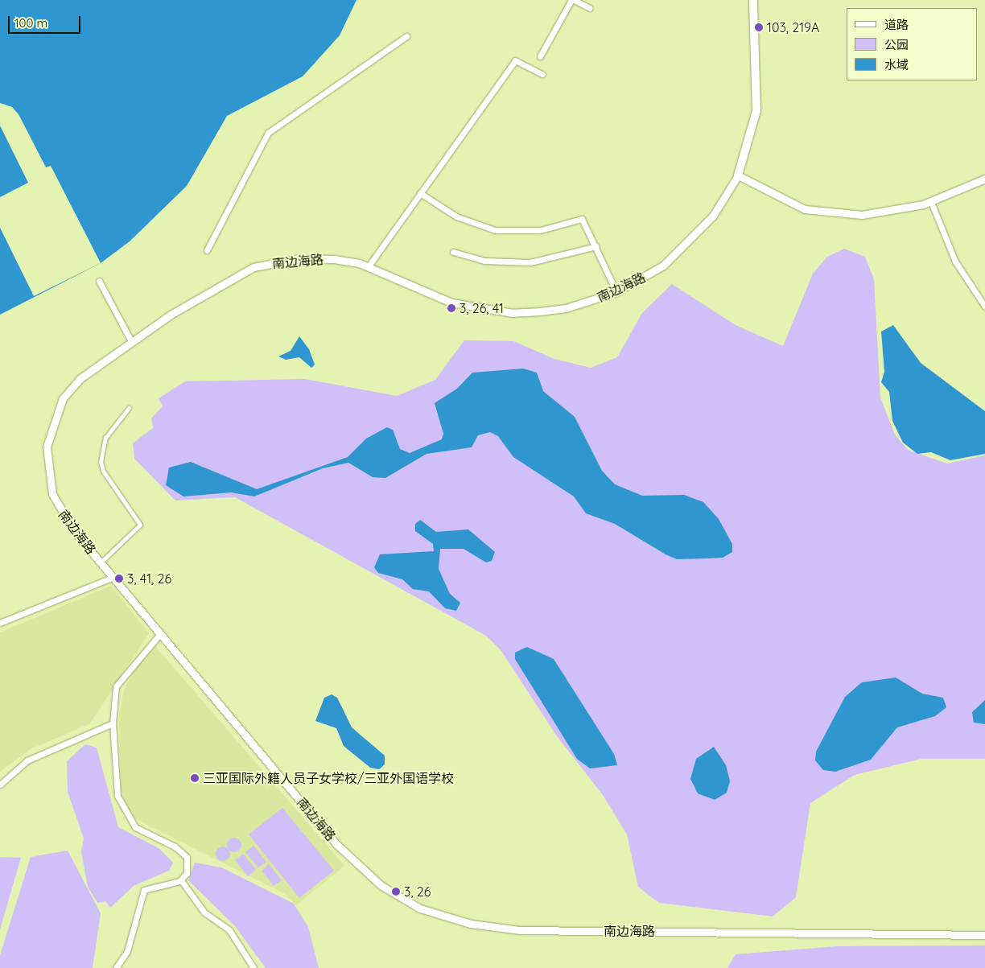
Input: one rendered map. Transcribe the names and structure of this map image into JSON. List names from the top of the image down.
{
  "streets": {
    "main road": ["南边海路"]
  },
  "places": [
    "103, 219A",
    "3, 26, 41",
    "3, 41, 26",
    "三亚国际外籍人员子女学校/三亚外国语学校",
    "3, 26"
  ],
  "legend": ["道路", "公园", "水域"],
  "scale_bar": "100 m"
}
